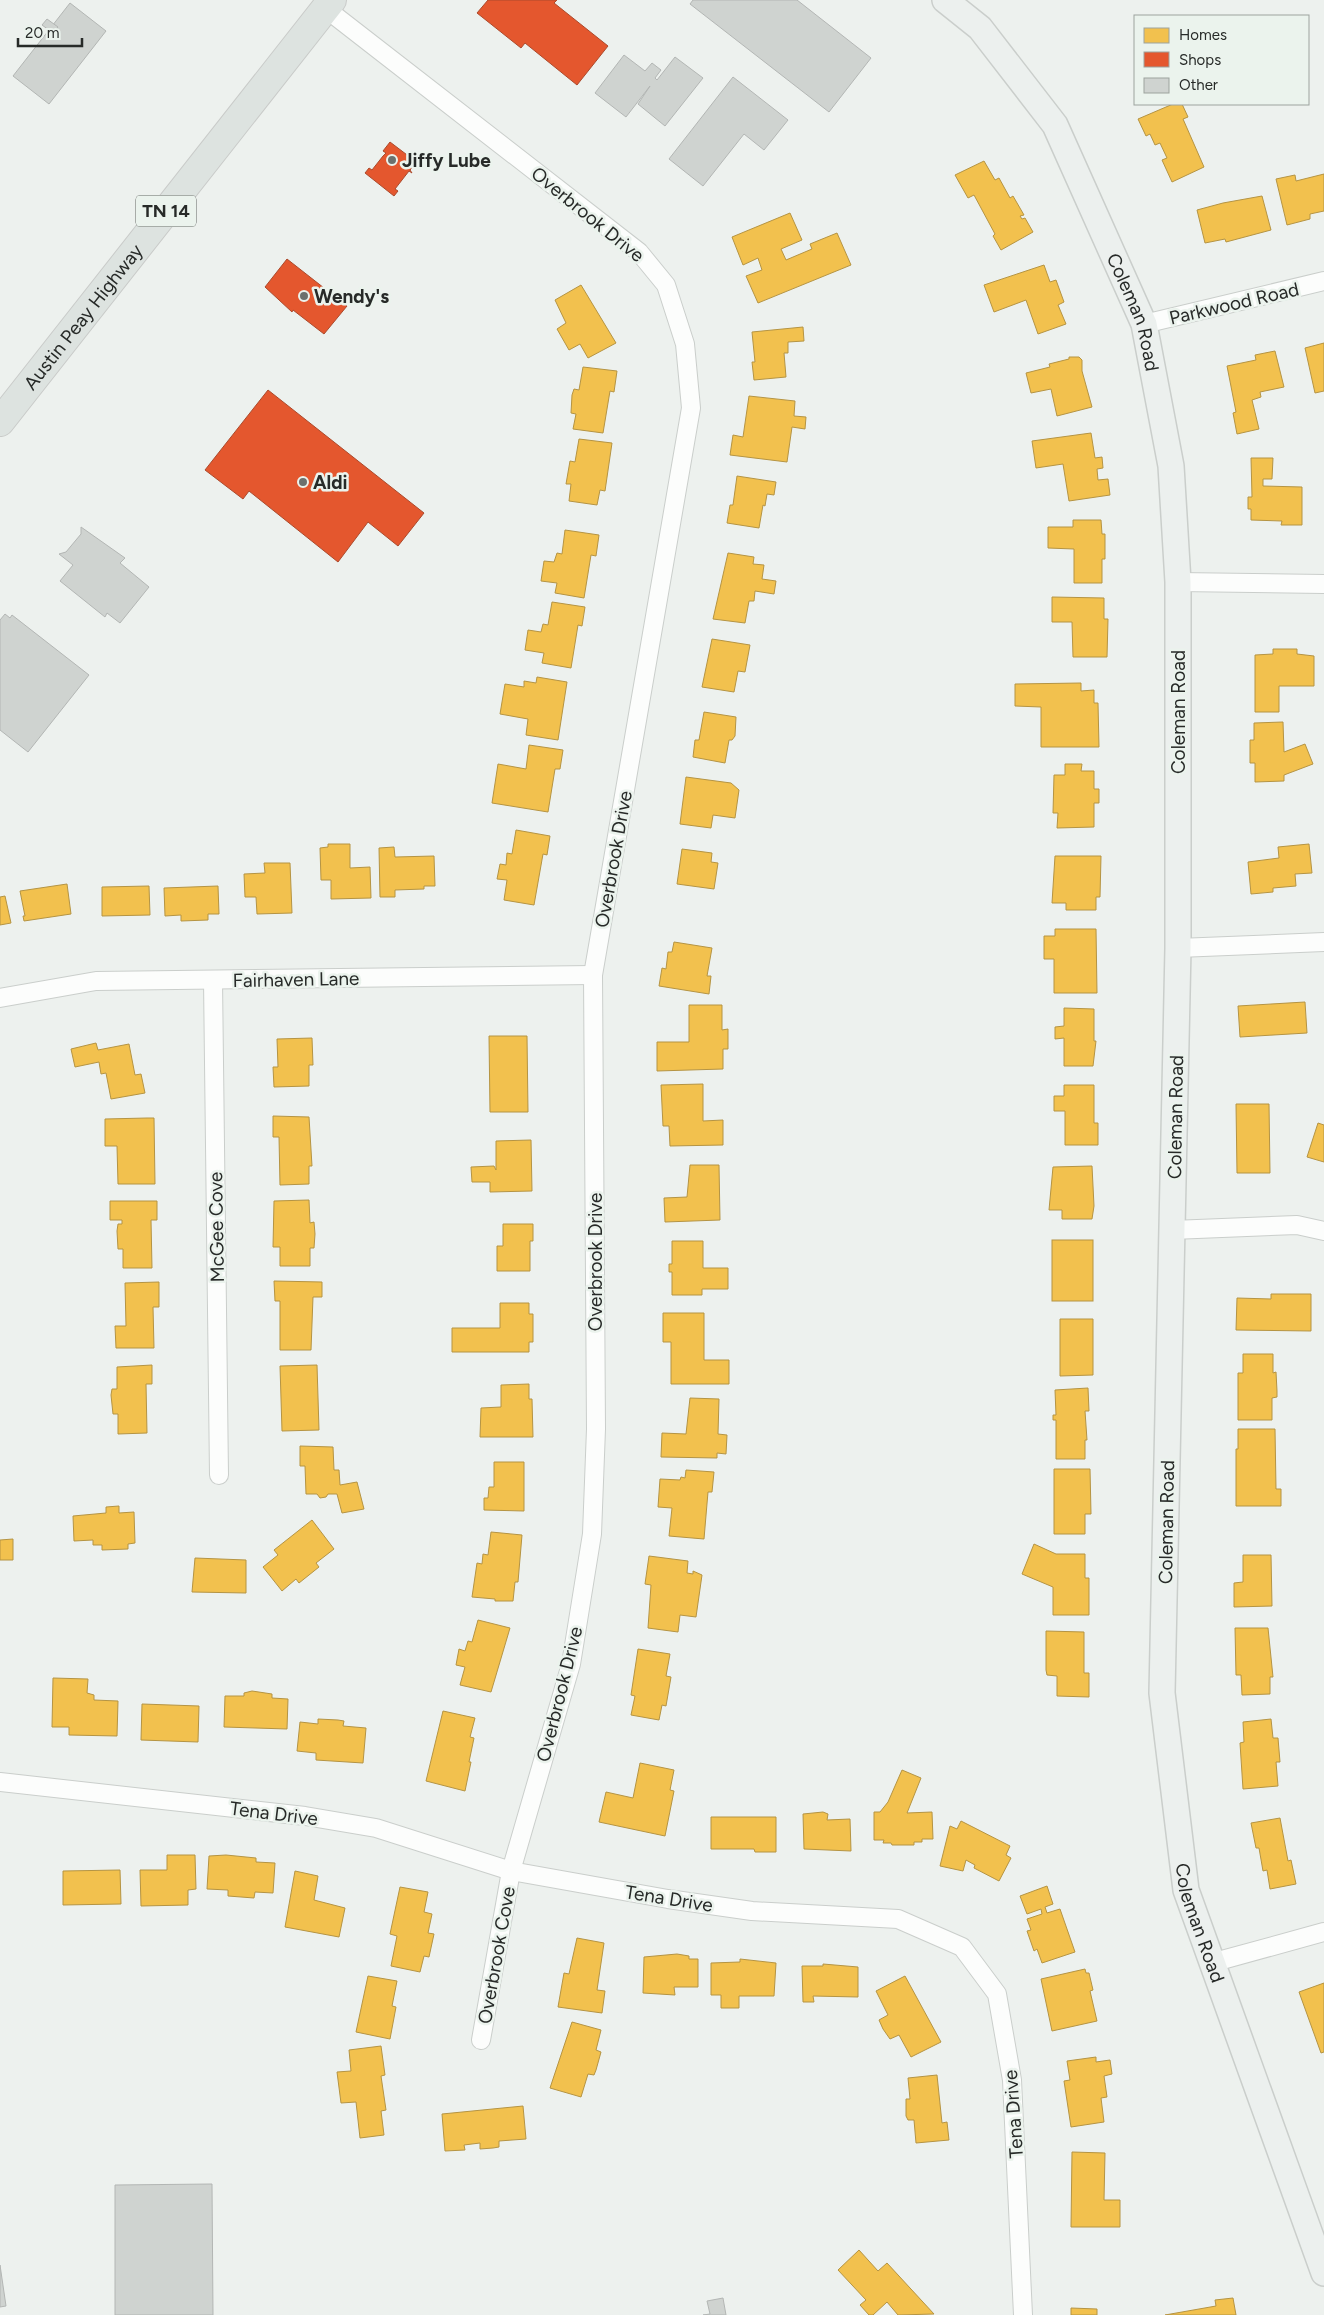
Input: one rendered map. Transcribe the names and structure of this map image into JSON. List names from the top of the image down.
{
  "streets": {
    "main road": ["TN 14", "Coleman Road", "Austin Peay Highway"],
    "street": [
      "Overbrook Drive",
      "Parkwood Road",
      "Fairhaven Lane",
      "McGee Cove",
      "Tena Drive",
      "Overbrook Cove"
    ]
  },
  "crossings": [
    ["Overbrook Drive", "Austin Peay Highway"],
    ["Overbrook Drive", "Fairhaven Lane"],
    ["Overbrook Drive", "Tena Drive"],
    ["Overbrook Drive", "Overbrook Cove"],
    ["Parkwood Road", "Coleman Road"],
    ["Fairhaven Lane", "McGee Cove"],
    ["Tena Drive", "Overbrook Cove"]
  ],
  "places": ["Jiffy Lube", "Wendy's", "Aldi"],
  "legend": ["Homes", "Shops", "Other"],
  "scale_bar": "20 m"
}
